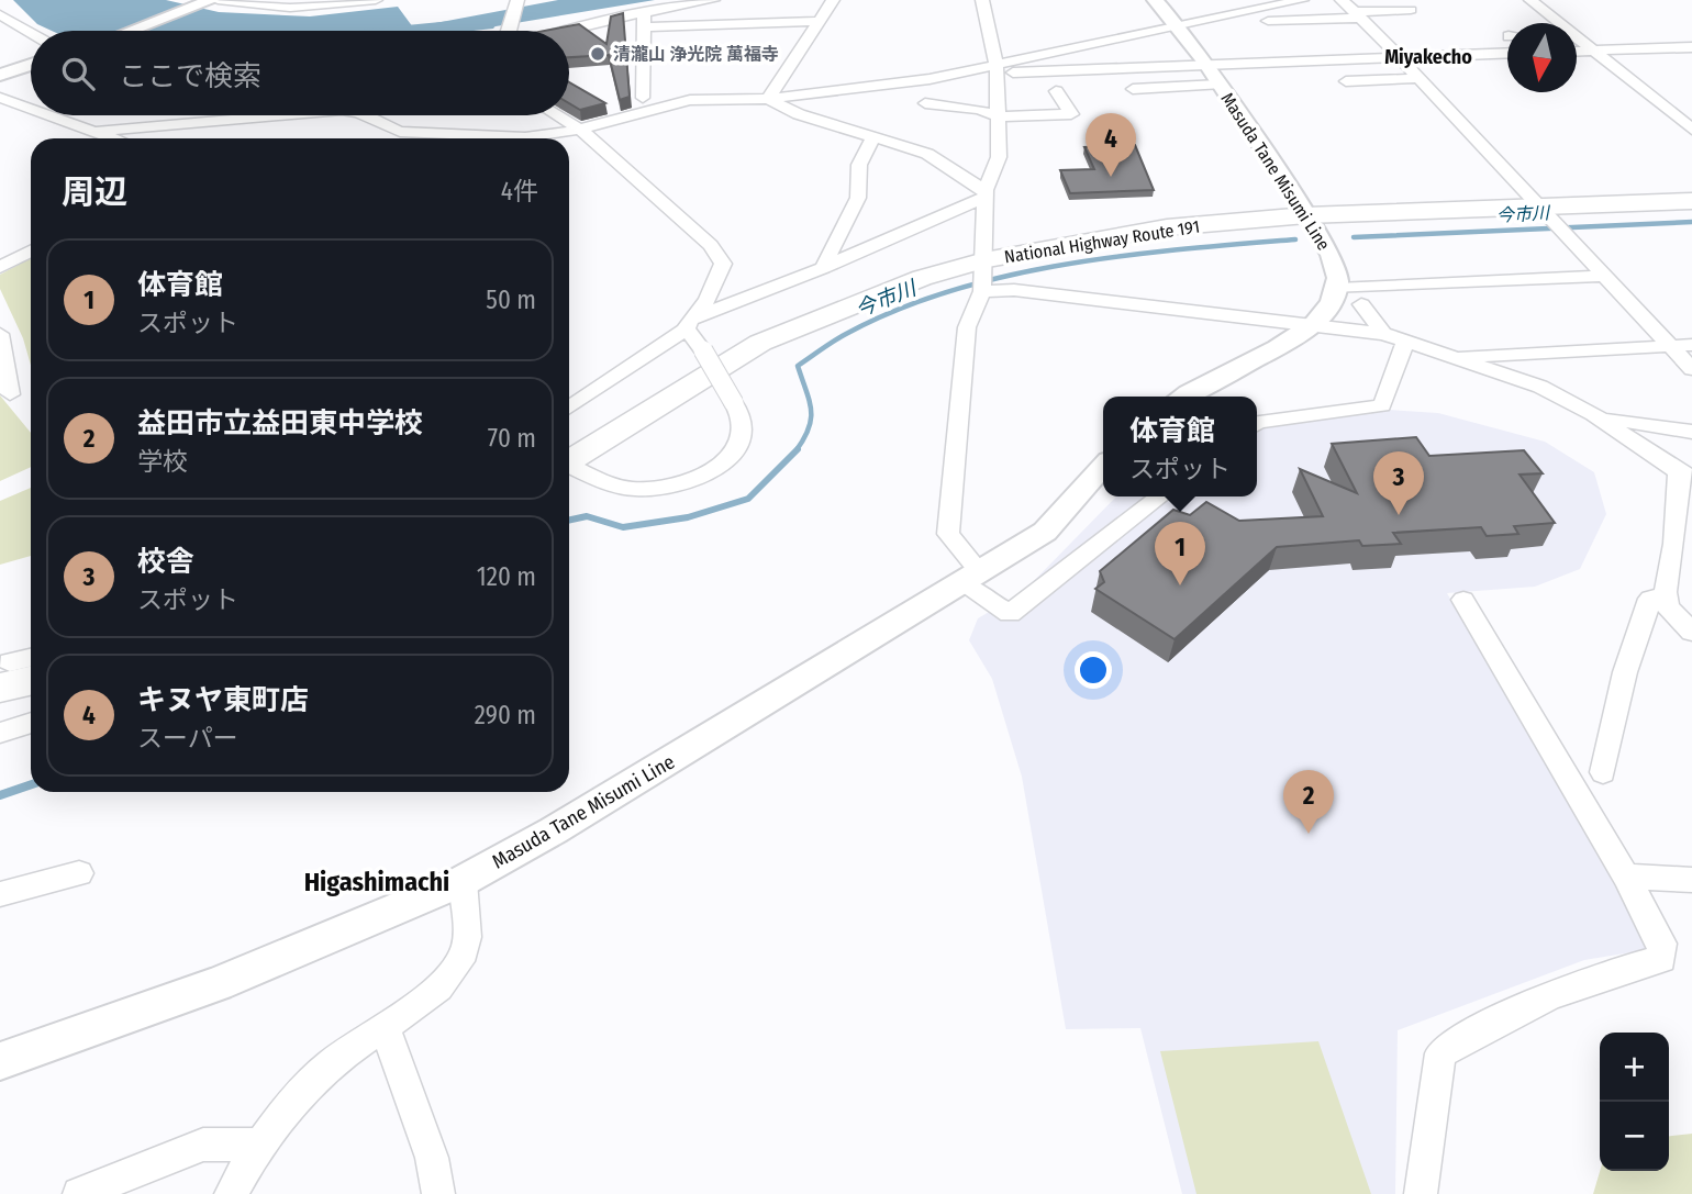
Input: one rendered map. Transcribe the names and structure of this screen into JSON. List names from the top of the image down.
{
  "streets": {
    "highway": ["National Highway Route 191"],
    "main road": ["Masuda Tane Misumi Line"]
  },
  "crossings": [
    ["Masuda Tane Misumi Line", "National Highway Route 191"]
  ],
  "districts": ["Miyakecho", "Higashimachi"],
  "water": ["今市川"],
  "places": ["清瀧山 浄光院 萬福寺"],
  "north": "bottom",
  "page": {
    "search": "ここで検索",
    "pins": [
      "4",
      "3",
      "1",
      "2"
    ],
    "heading": ["周辺", "4件"],
    "list": [
      {
        "mark": "1",
        "name": "体育館",
        "note": "スポット",
        "value": "50 m"
      },
      {
        "mark": "2",
        "name": "益田市立益田東中学校",
        "note": "学校",
        "value": "70 m"
      },
      {
        "mark": "3",
        "name": "校舎",
        "note": "スポット",
        "value": "120 m"
      },
      {
        "mark": "4",
        "name": "キヌヤ東町店",
        "note": "スーパー",
        "value": "290 m"
      }
    ],
    "popup": ["体育館", "スポット"],
    "map_buttons": ["+", "−"]
  }
}
